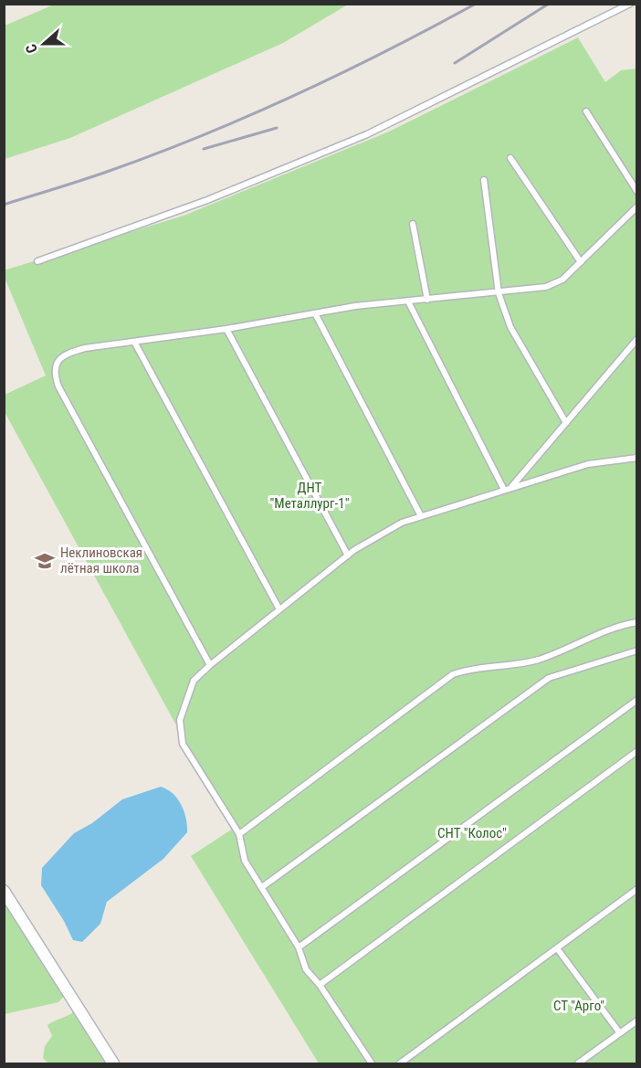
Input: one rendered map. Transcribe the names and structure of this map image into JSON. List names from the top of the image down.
{
  "parks": ["ДНТ \"Металлург-1\"", "СНТ \"Колос\"", "СТ \"Арго\""],
  "places": {
    "school or university": ["Неклиновская лётная школа"]
  },
  "north": "left"
}
